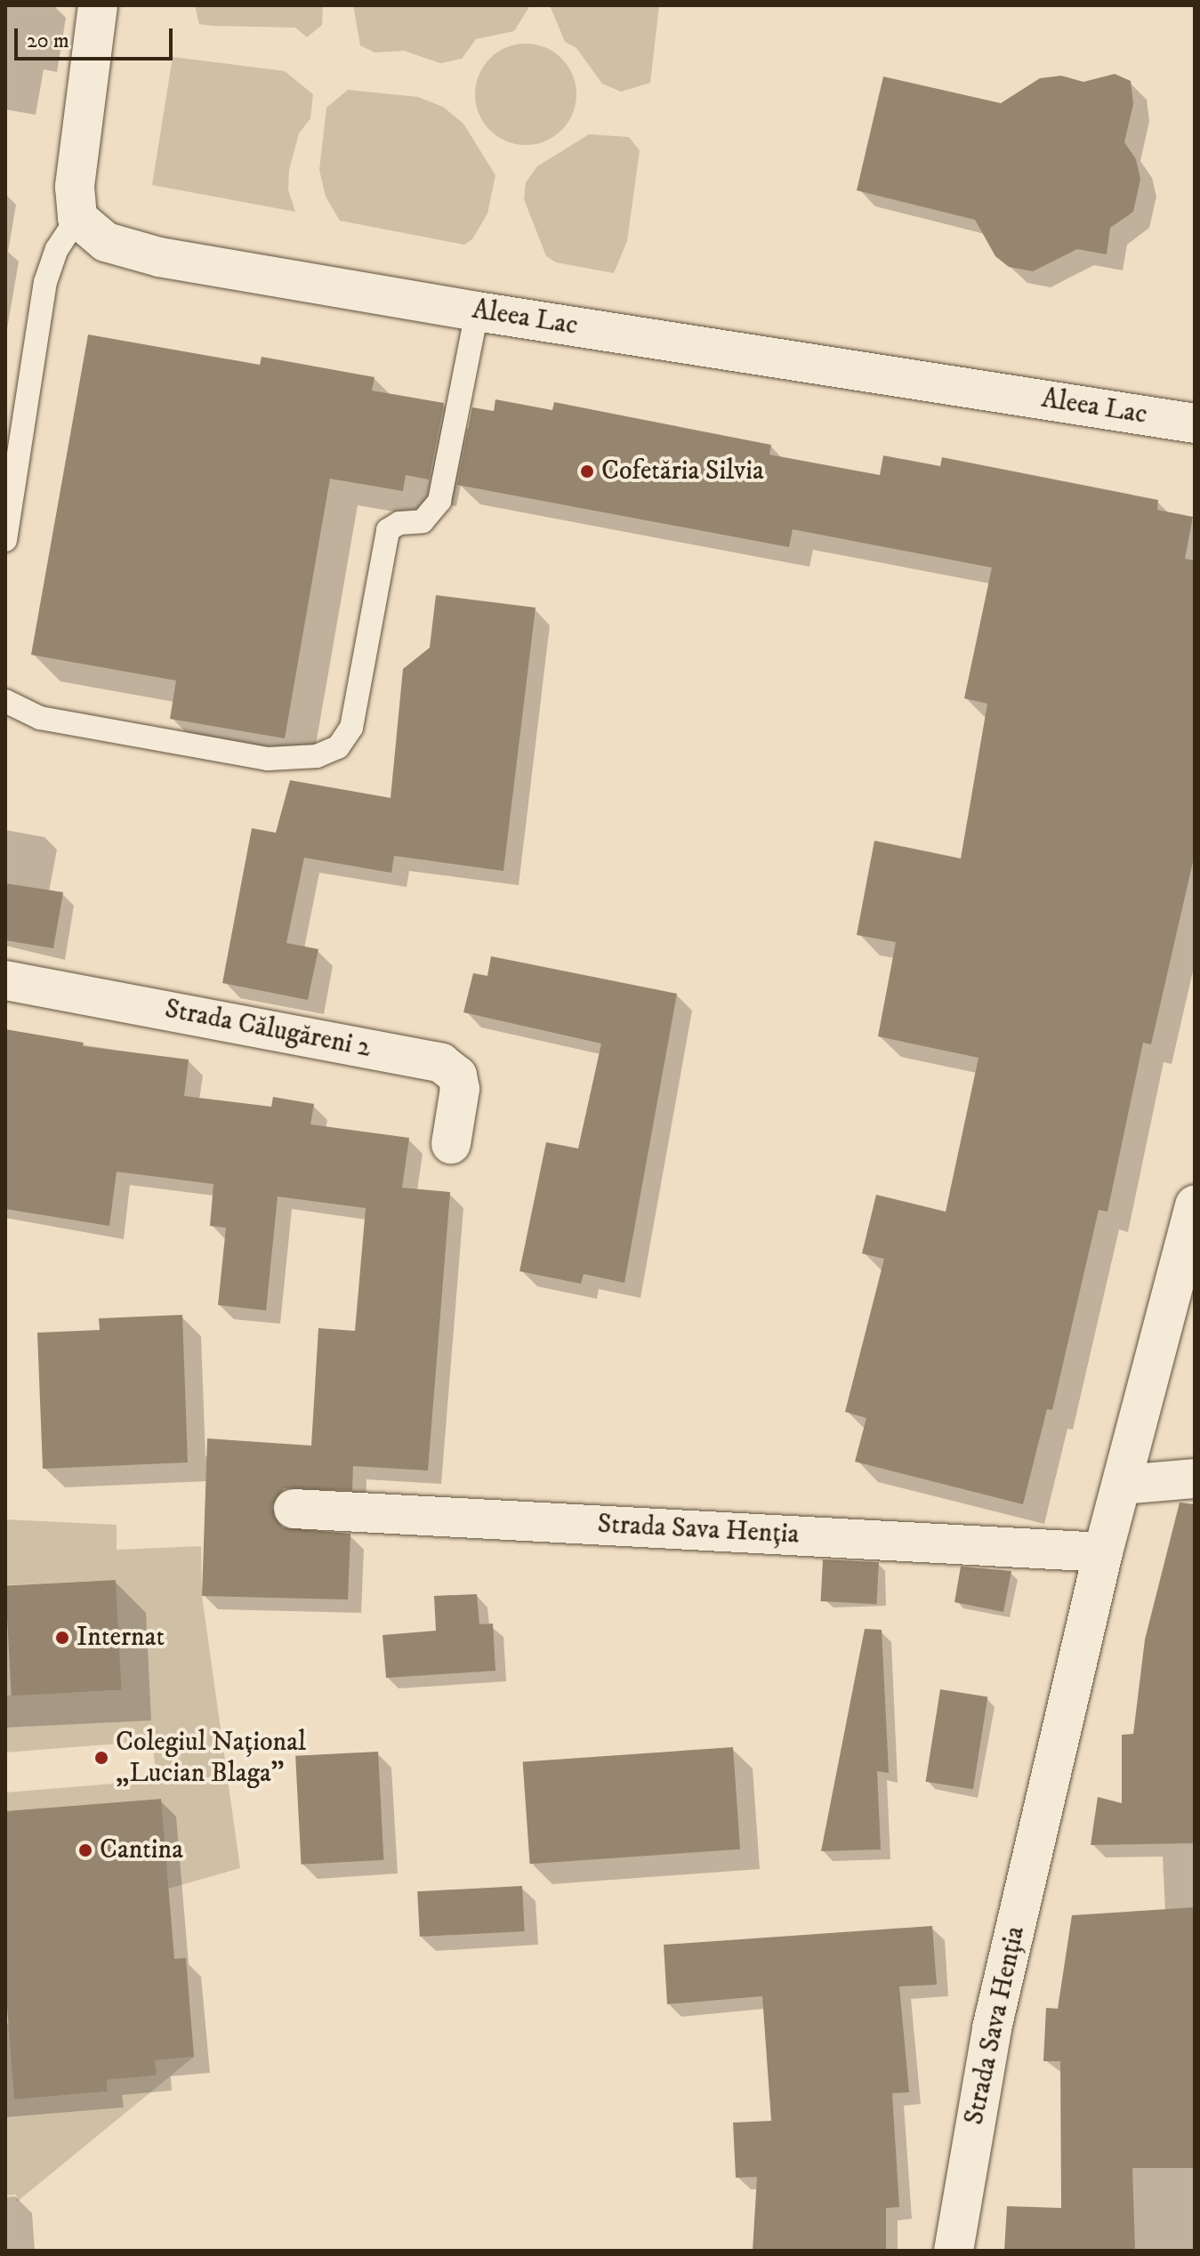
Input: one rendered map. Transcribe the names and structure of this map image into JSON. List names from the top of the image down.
{
  "streets": {
    "street": ["Aleea Lac", "Strada Călugăreni 2", "Strada Sava Henția"]
  },
  "places": [
    "Cofetăria Silvia",
    "Internat",
    "Colegiul Național „Lucian Blaga”",
    "Cantina"
  ],
  "scale_bar": "20 m"
}
